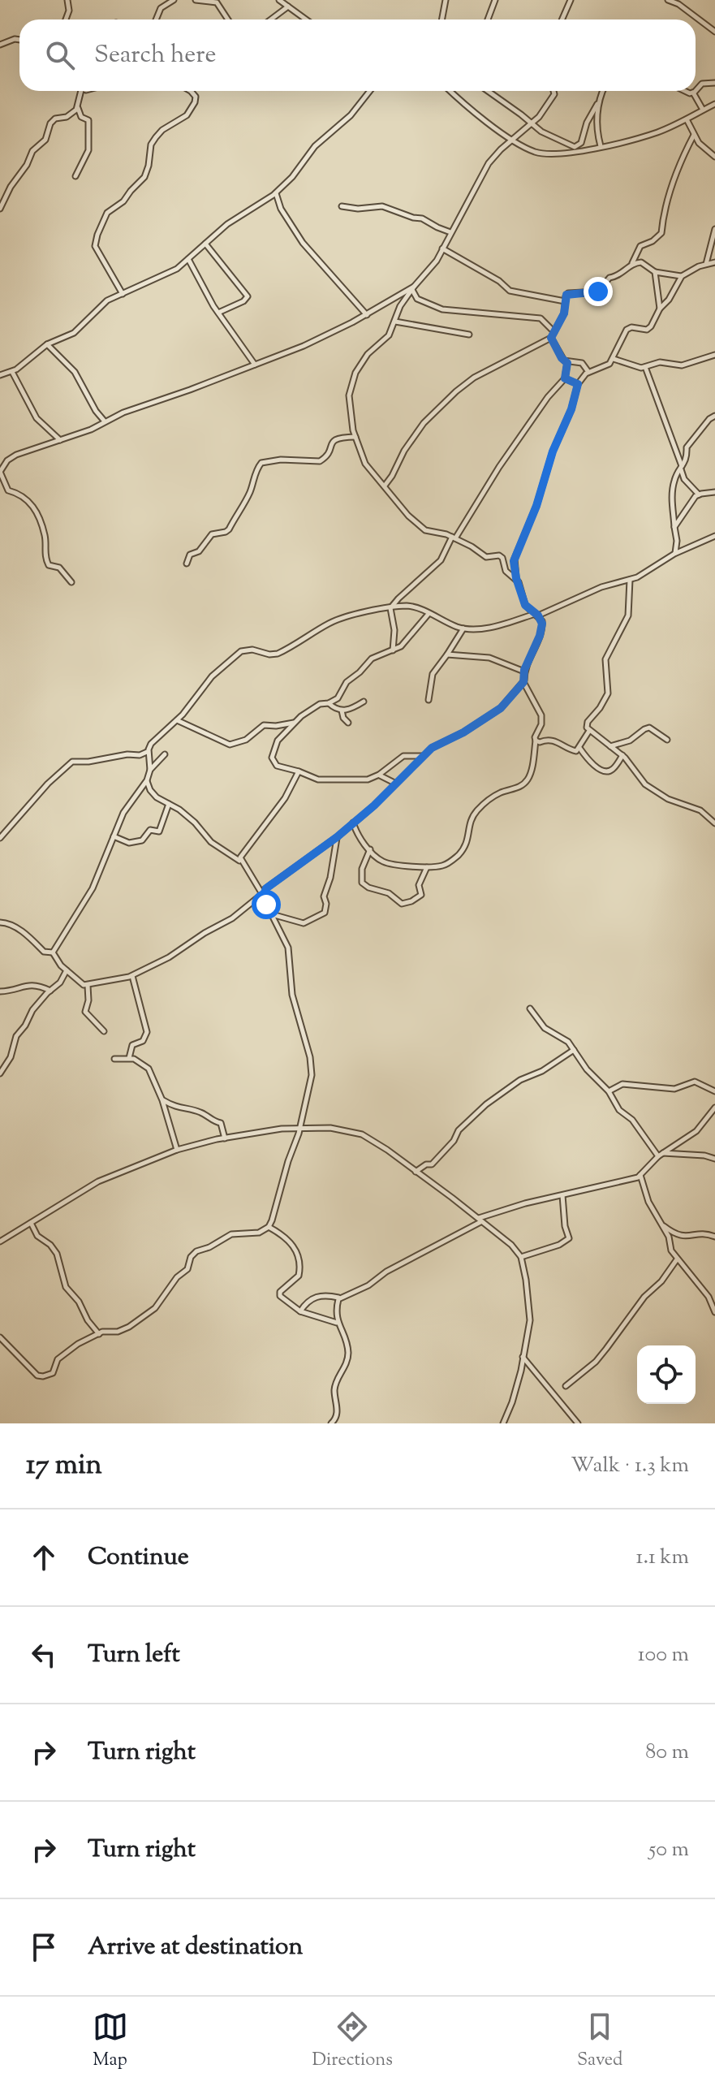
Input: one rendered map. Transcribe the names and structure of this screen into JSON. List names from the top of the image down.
{
  "page": {
    "search": "Search here",
    "heading": ["17 min", "Walk · 1.3 km"],
    "list": [
      ["Continue", "1.1 km"],
      ["Turn left", "100 m"],
      ["Turn right", "80 m"],
      ["Turn right", "50 m"],
      "Arrive at destination"
    ],
    "nav": ["Map", "Directions", "Saved"]
  }
}
